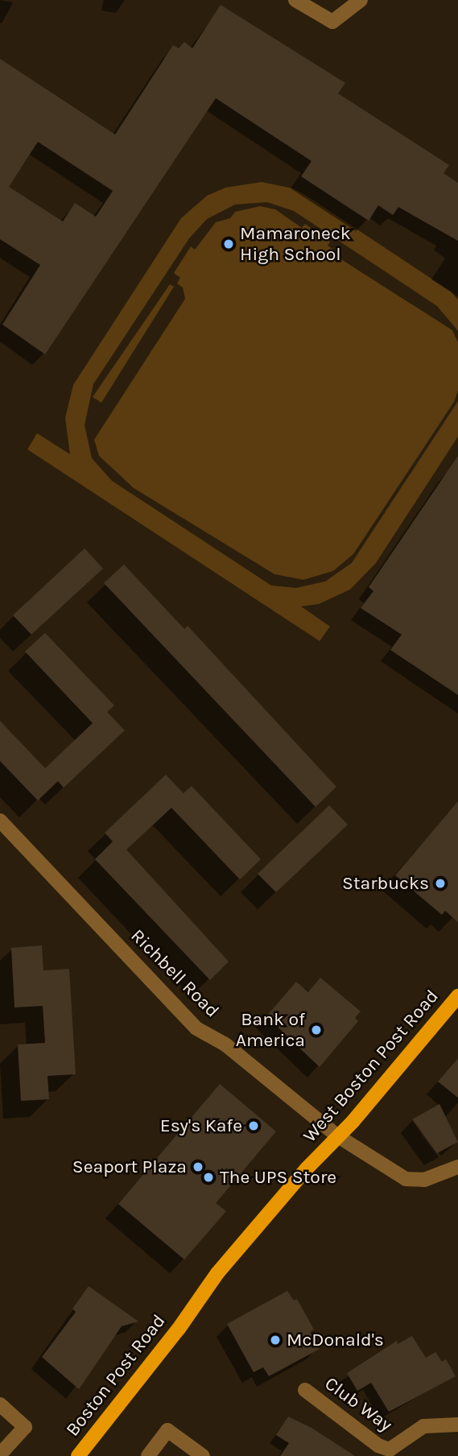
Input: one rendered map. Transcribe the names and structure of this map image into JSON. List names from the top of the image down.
{
  "streets": {
    "main road": ["West Boston Post Road", "Boston Post Road"],
    "street": ["Richbell Road", "Club Way"]
  },
  "crossings": [
    ["Richbell Road", "West Boston Post Road"],
    ["West Boston Post Road", "Boston Post Road"]
  ],
  "places": [
    "Mamaroneck High School",
    "Starbucks",
    "Bank of America",
    "Esy's Kafe",
    "Seaport Plaza",
    "The UPS Store",
    "McDonald's"
  ]
}
